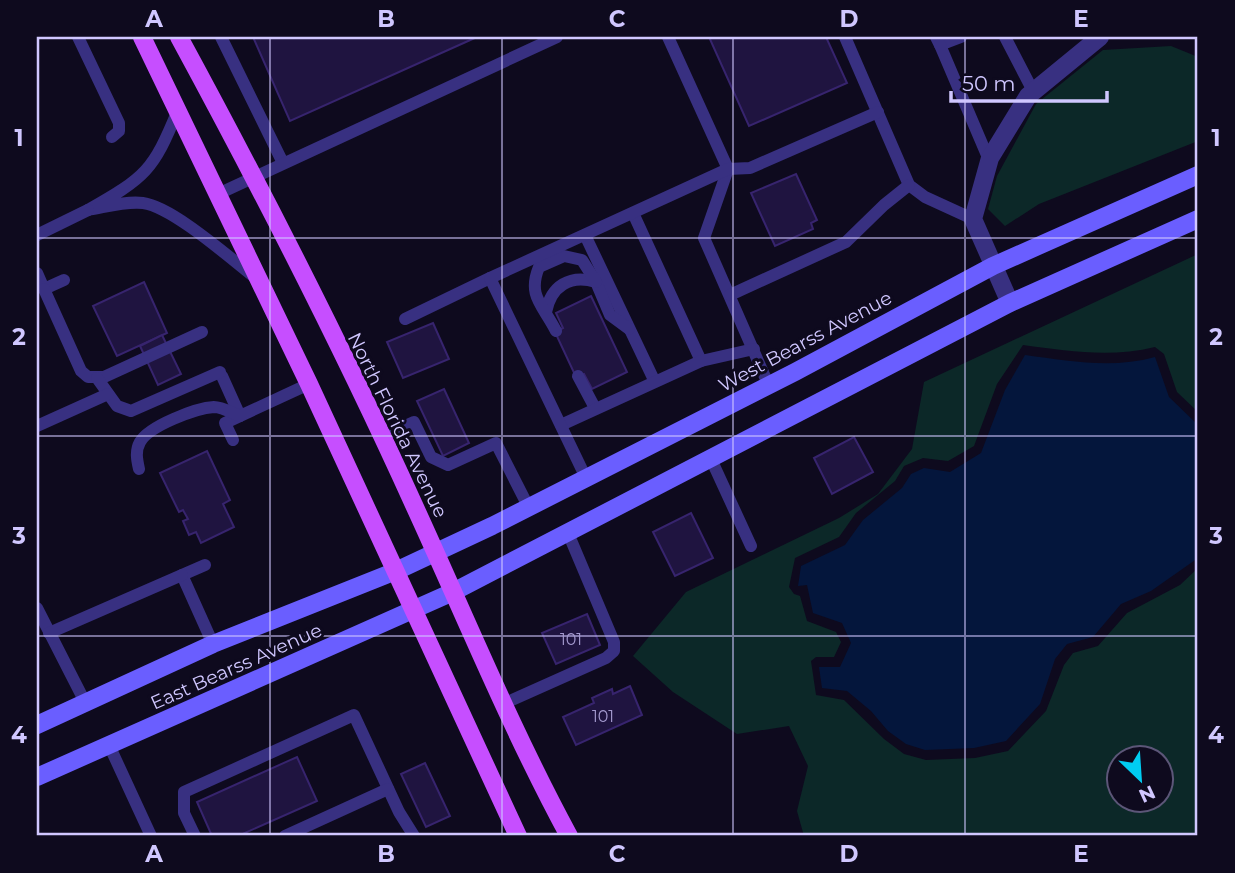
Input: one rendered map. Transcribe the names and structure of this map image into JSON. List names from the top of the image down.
{
  "streets": {
    "main road": ["West Bearss Avenue", "North Florida Avenue", "East Bearss Avenue"]
  },
  "crossings": [
    ["West Bearss Avenue", "North Florida Avenue"],
    ["West Bearss Avenue", "East Bearss Avenue"],
    ["North Florida Avenue", "East Bearss Avenue"]
  ],
  "house_numbers": ["101", "101"],
  "scale_bar": "50 m",
  "north": "bottom right",
  "grid": {
    "columns": [
      "A",
      "B",
      "C",
      "D",
      "E"
    ],
    "rows": [
      "1",
      "2",
      "3",
      "4"
    ]
  }
}
